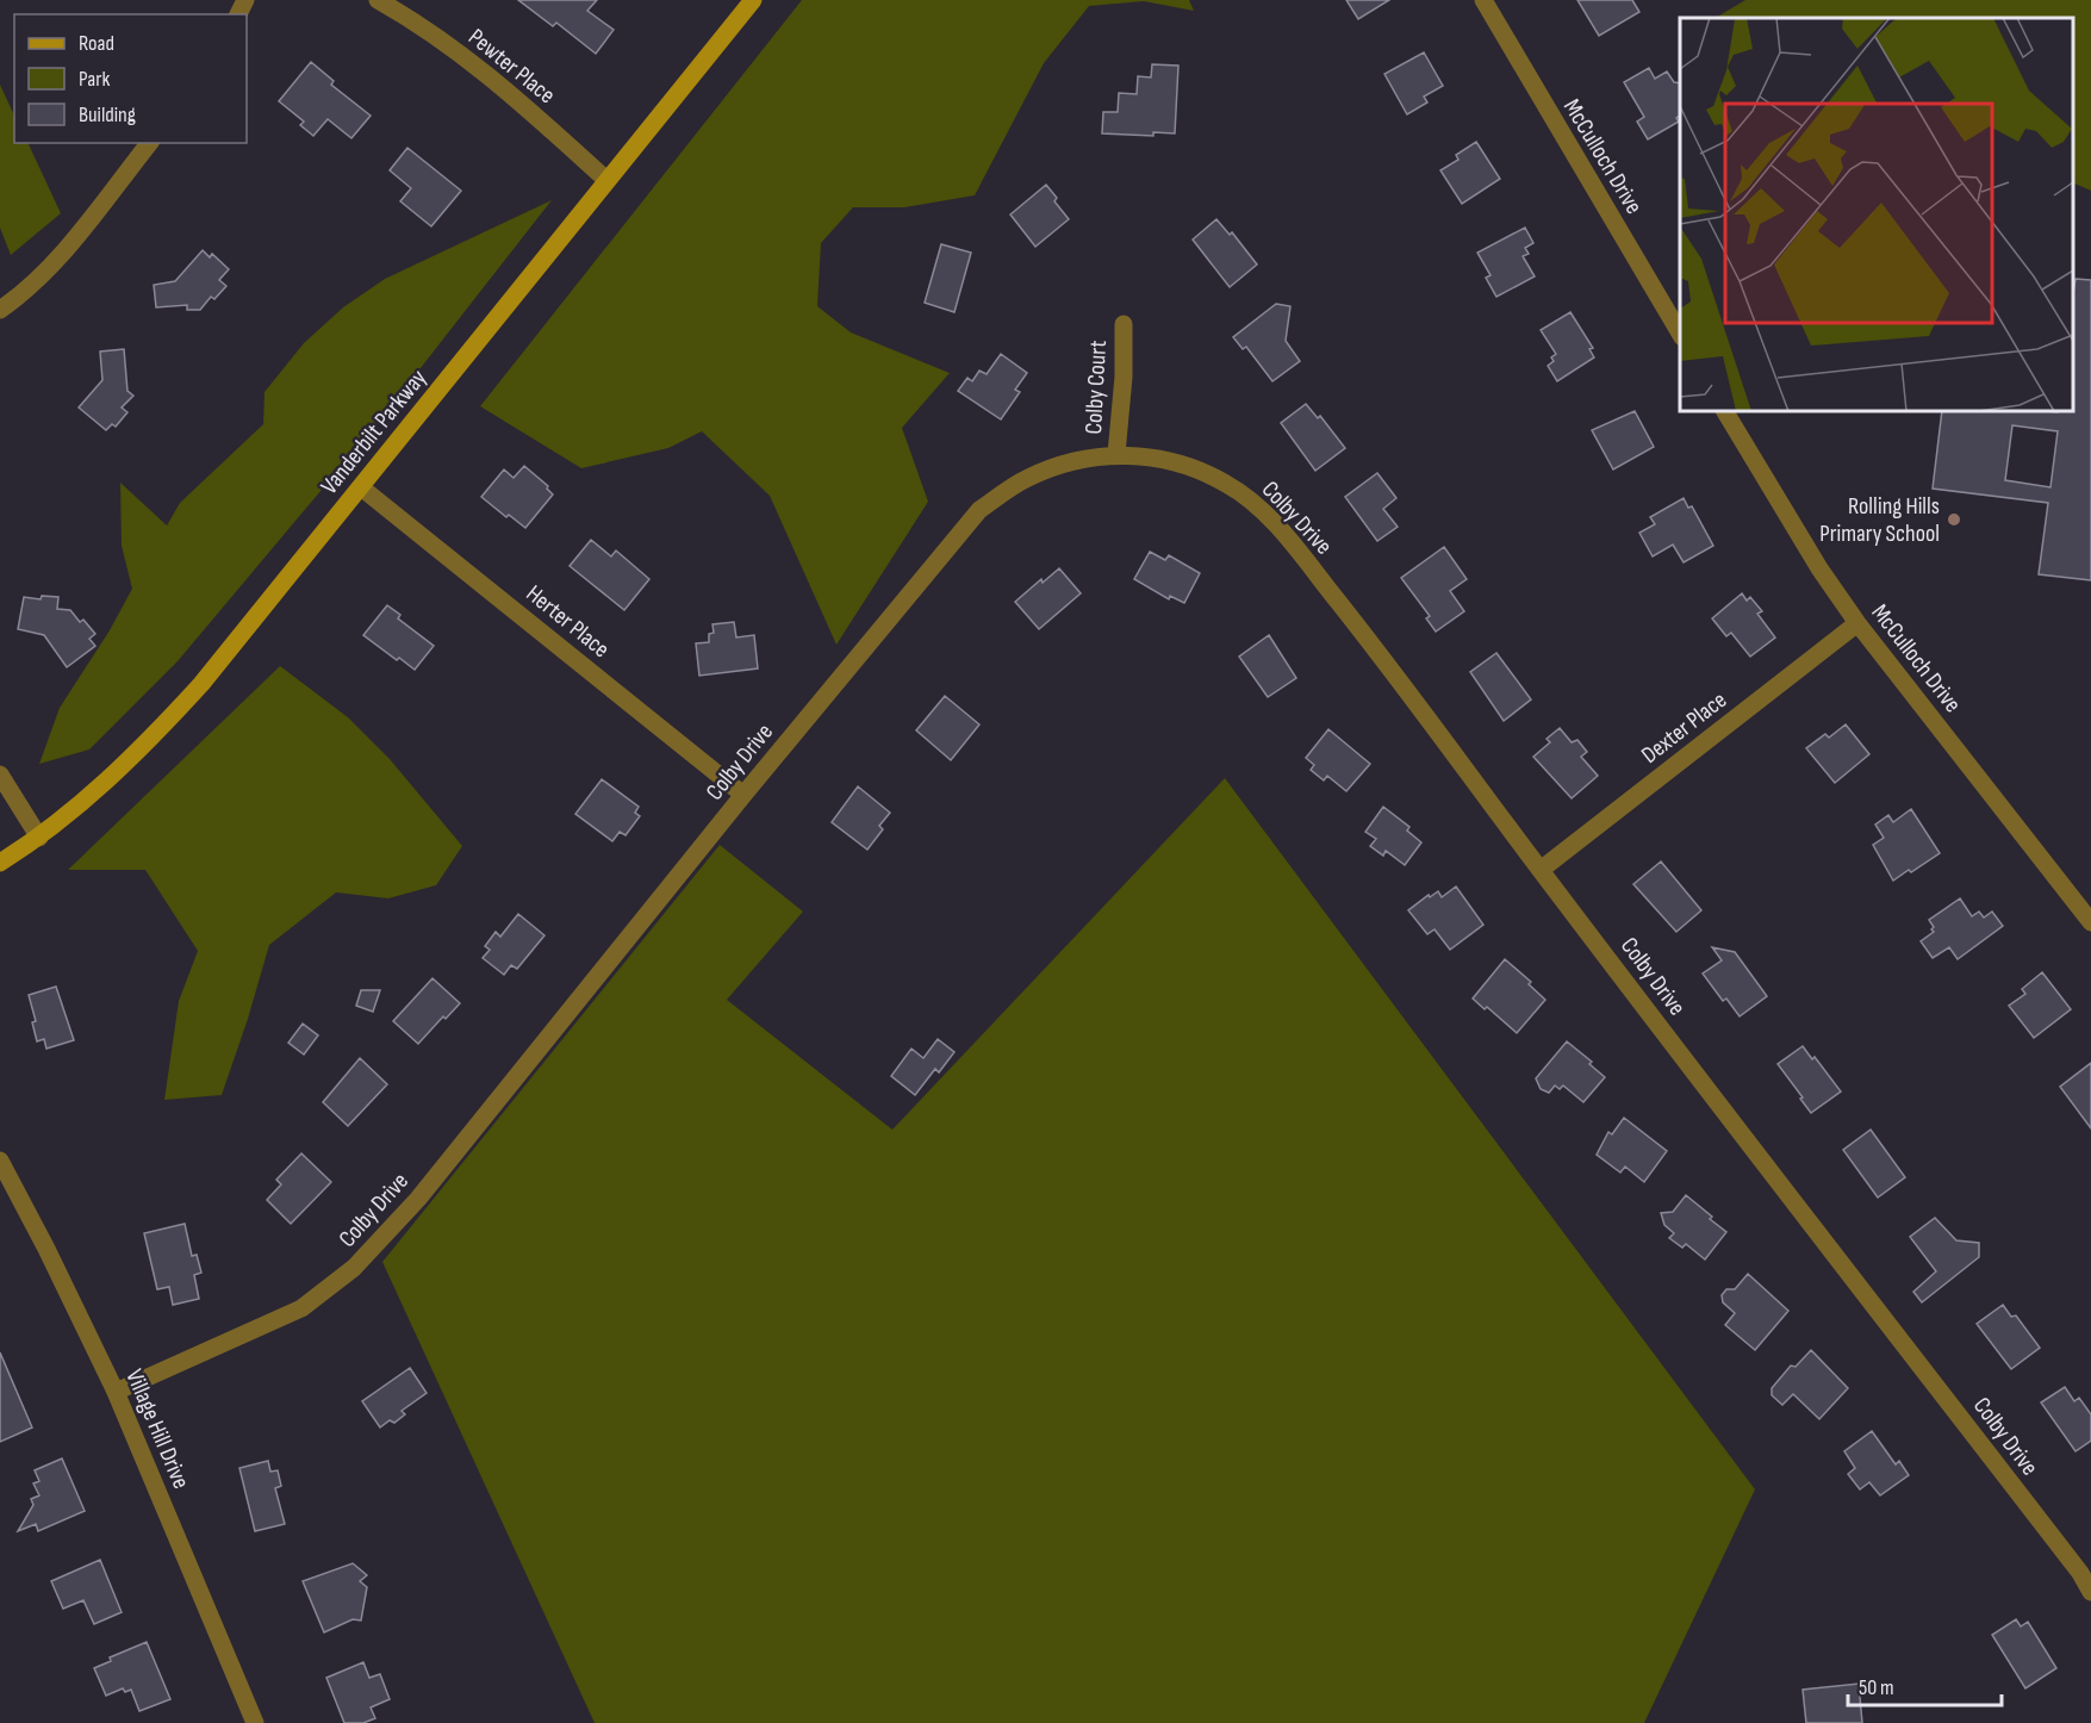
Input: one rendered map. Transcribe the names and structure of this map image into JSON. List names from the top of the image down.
{
  "streets": {
    "main road": ["Vanderbilt Parkway"],
    "street": [
      "Pewter Place",
      "McCulloch Drive",
      "Colby Court",
      "Colby Drive",
      "Herter Place",
      "Dexter Place",
      "Village Hill Drive"
    ]
  },
  "crossings": [
    ["Pewter Place", "Vanderbilt Parkway"],
    ["McCulloch Drive", "Dexter Place"],
    ["Colby Court", "Colby Drive"],
    ["Vanderbilt Parkway", "Herter Place"],
    ["Colby Drive", "Herter Place"],
    ["Colby Drive", "Dexter Place"],
    ["Colby Drive", "Village Hill Drive"]
  ],
  "places": ["Rolling Hills Primary School"],
  "legend": ["Road", "Park", "Building"],
  "scale_bar": "50 m"
}
